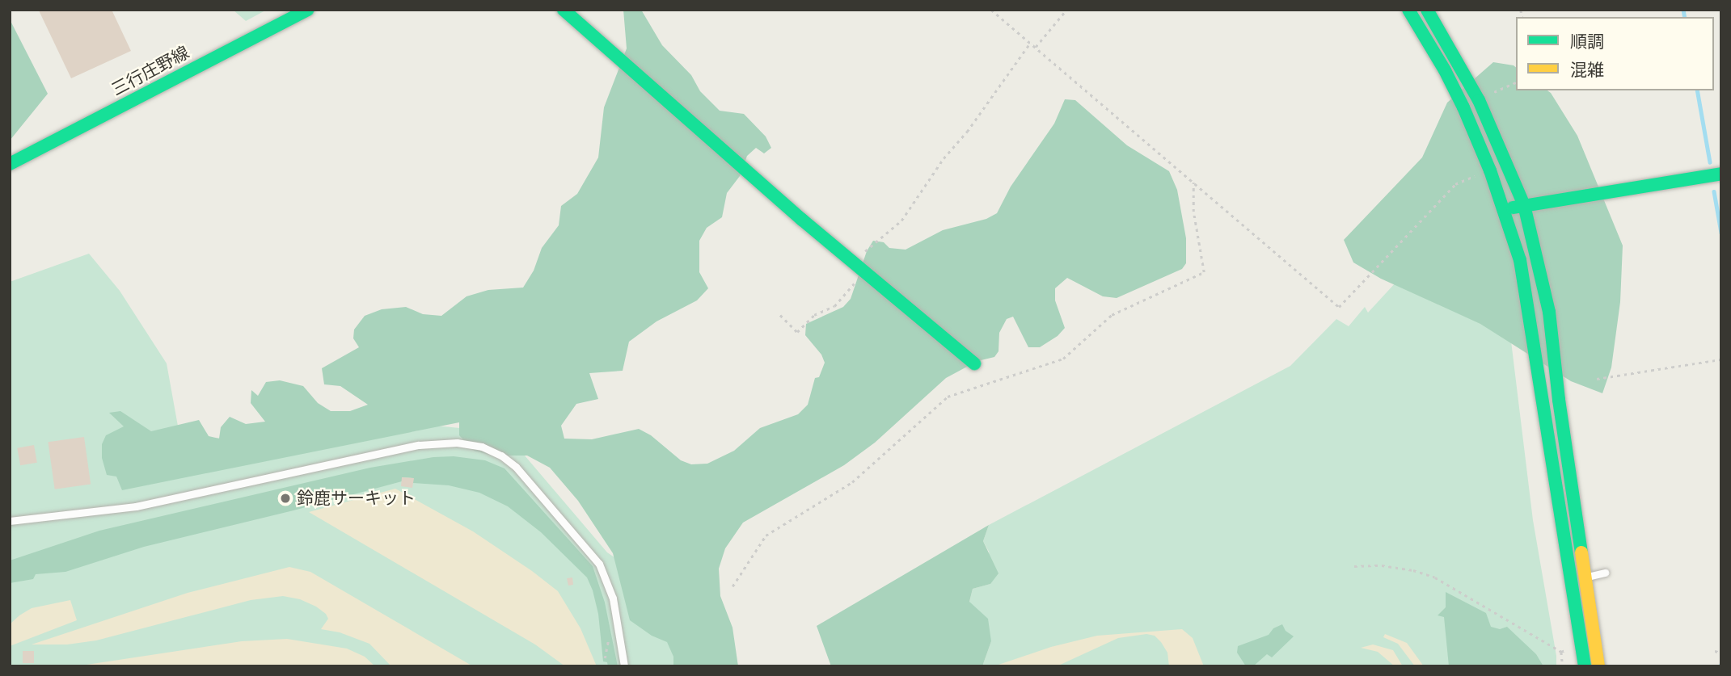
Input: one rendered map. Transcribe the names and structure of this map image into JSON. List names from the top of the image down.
{
  "streets": {
    "street": ["三行庄野線"]
  },
  "places": ["鈴鹿サーキット"],
  "legend": ["順調", "混雑"]
}
